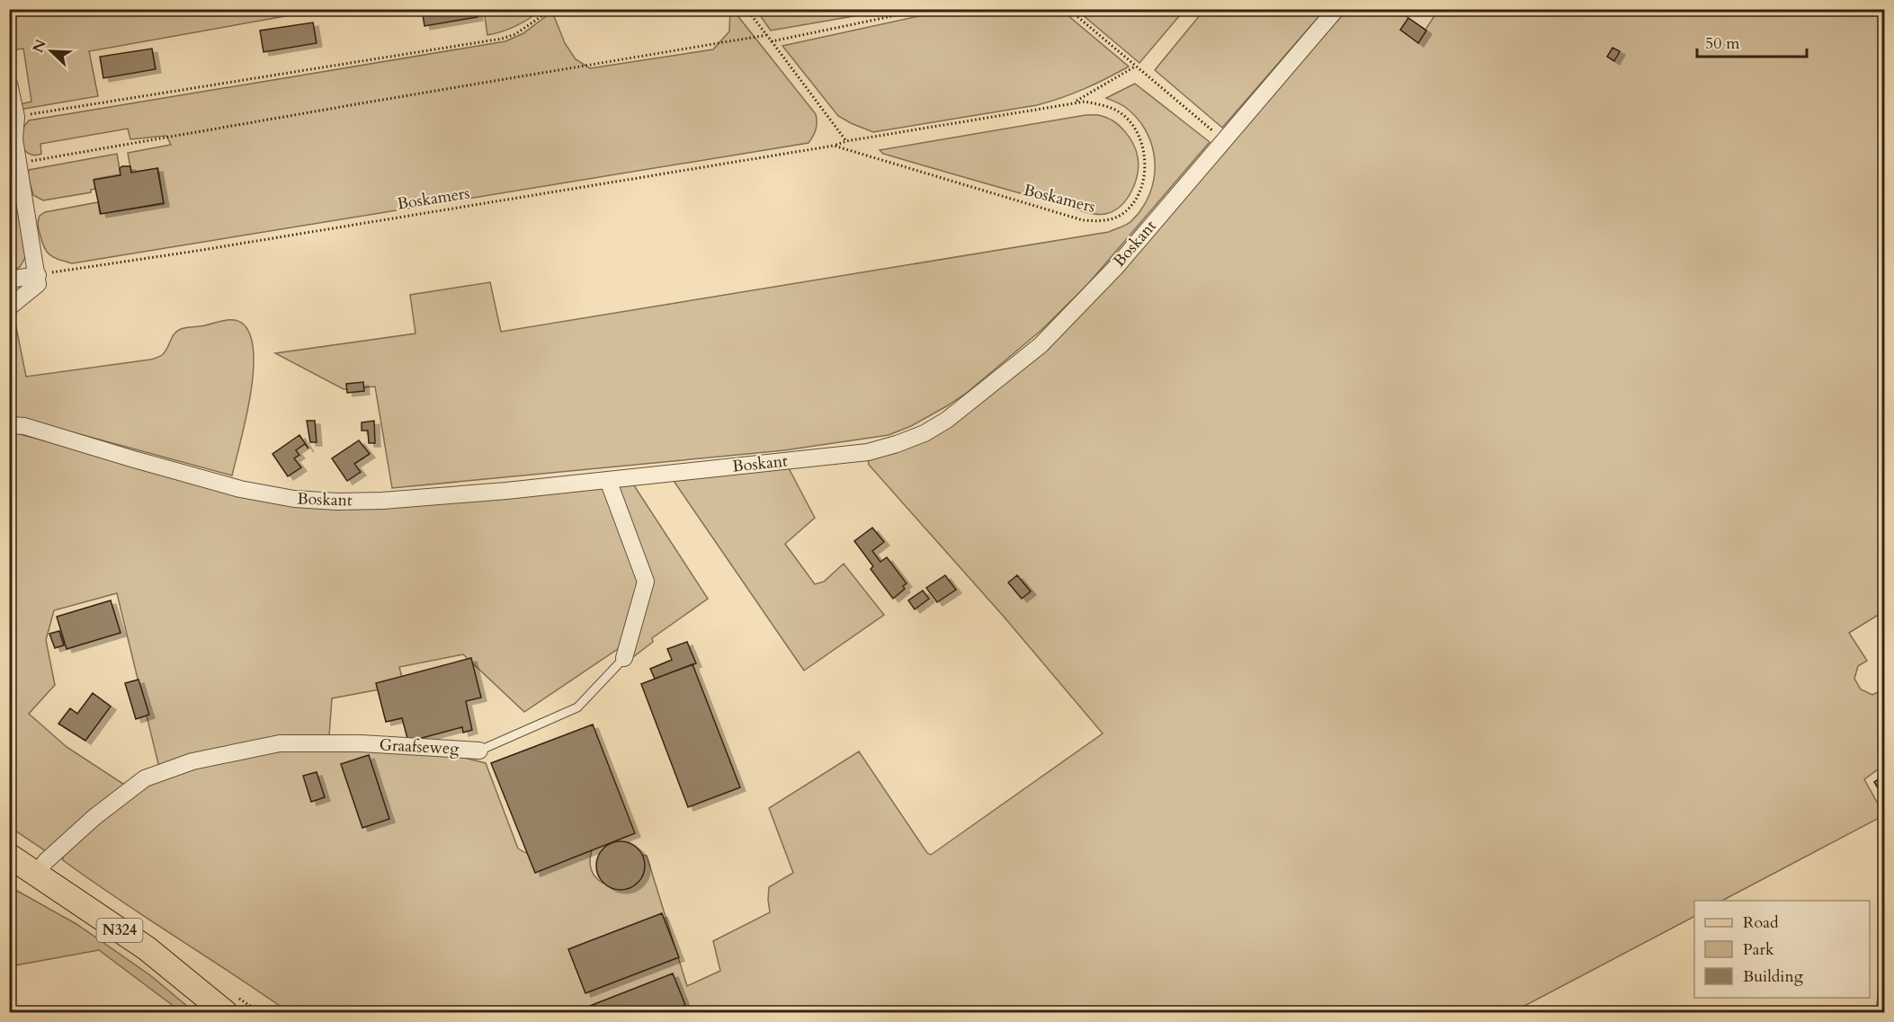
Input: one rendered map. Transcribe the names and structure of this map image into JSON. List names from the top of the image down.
{
  "streets": {
    "main road": ["N324"],
    "street": ["Boskant", "Graafseweg"],
    "path": ["Boskamers"]
  },
  "crossings": [
    ["Boskant", "Graafseweg"],
    ["Graafseweg", "N324"]
  ],
  "legend": ["Road", "Park", "Building"],
  "scale_bar": "50 m",
  "north": "top left"
}
